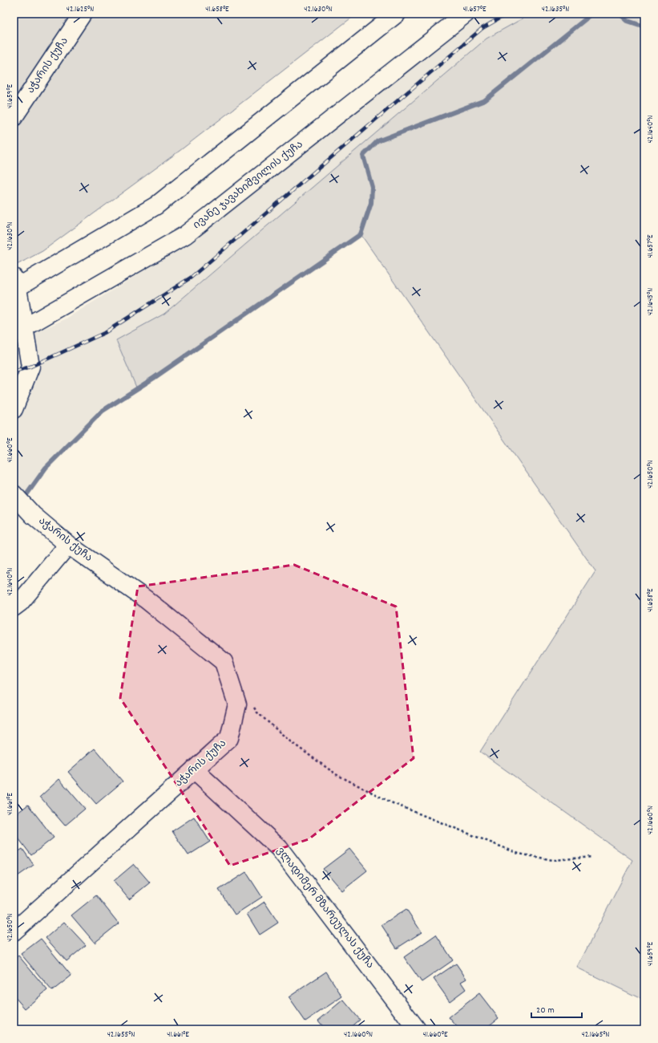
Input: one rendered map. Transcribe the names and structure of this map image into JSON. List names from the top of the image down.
{
  "streets": {
    "street": ["აჭარის ქუჩა", "ივანე ჯავახიშვილის ქუჩა", "ვლადიმერ მზარეულას ქუჩა"]
  },
  "crossings": [
    ["აჭარის ქუჩა", "ვლადიმერ მზარეულას ქუჩა"]
  ],
  "scale_bar": "20 m",
  "coordinates": [
    "42.1625°N",
    "41.658°E",
    "42.1630°N",
    "41.657°E",
    "42.1635°N",
    "41.659°E",
    "42.1640°N",
    "42.1645°N",
    "41.660°E",
    "42.1650°N",
    "41.661°E",
    "42.1660°N",
    "42.1655°N",
    "42.1665°N"
  ]
}
